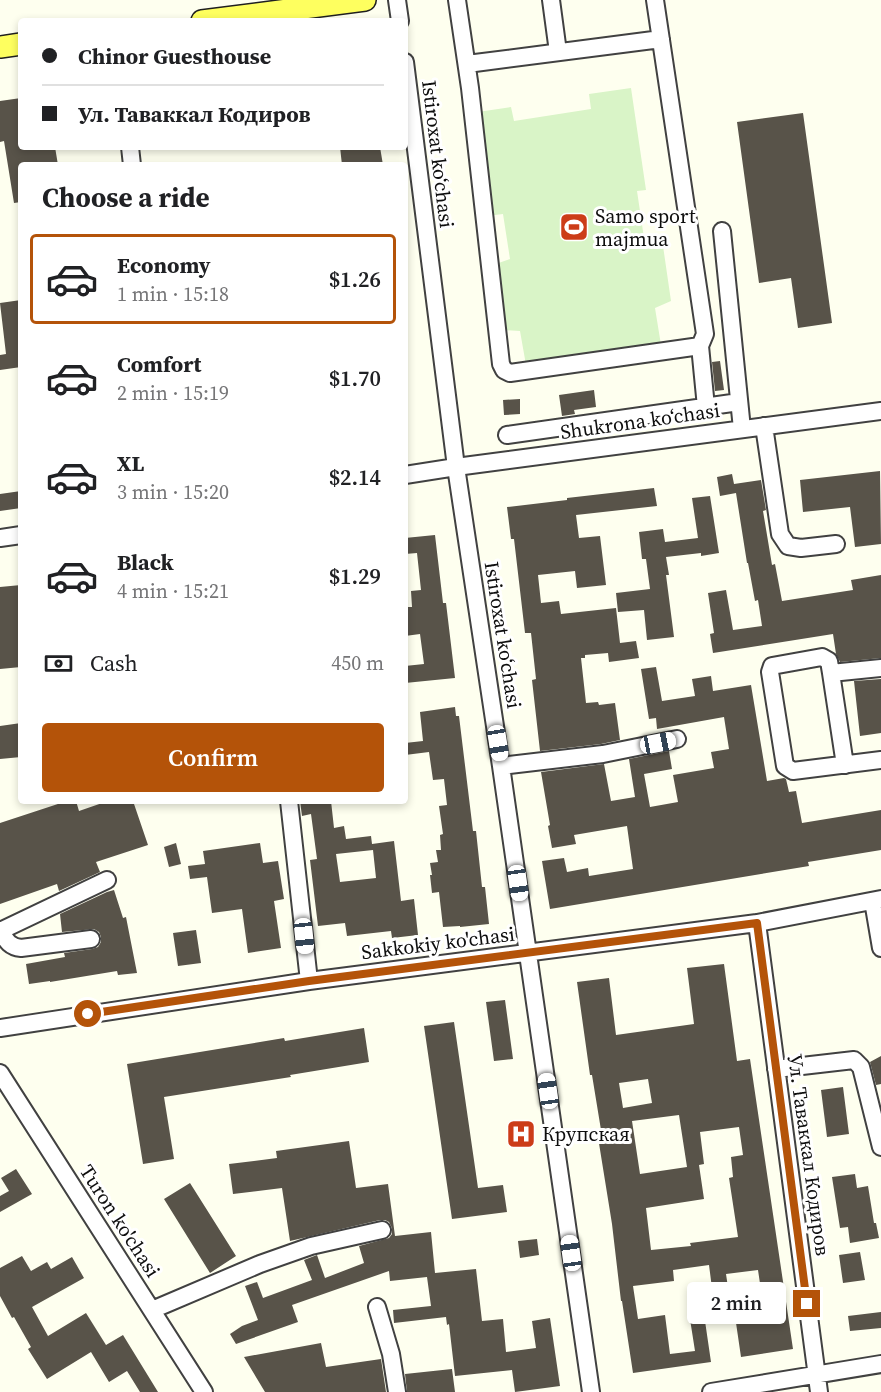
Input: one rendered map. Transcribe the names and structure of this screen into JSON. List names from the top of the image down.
{
  "streets": {
    "street": [
      "Istiroxat koʻchasi",
      "Shukrona koʻchasi",
      "Sakkokiy ko'chasi",
      "Ул. Таваккал Кодиров",
      "Turon ko'chasi"
    ]
  },
  "crossings": [
    ["Istiroxat koʻchasi", "Shukrona koʻchasi"],
    ["Istiroxat koʻchasi", "Sakkokiy ko'chasi"],
    ["Sakkokiy ko'chasi", "Ул. Таваккал Кодиров"]
  ],
  "places": {
    "sports": ["Samo sport majmua"],
    "hospital": ["Крупская"]
  },
  "page": {
    "banner": ["Chinor Guesthouse", "Ул. Таваккал Кодиров"],
    "heading": "Choose a ride",
    "list": [
      {
        "name": "Economy",
        "note": "1 min · 15:18",
        "value": "$1.26"
      },
      {
        "name": "Comfort",
        "note": "2 min · 15:19",
        "value": "$1.70"
      },
      {
        "name": "XL",
        "note": "3 min · 15:20",
        "value": "$2.14"
      },
      {
        "name": "Black",
        "note": "4 min · 15:21",
        "value": "$1.29"
      }
    ],
    "pay": ["Cash", "450 m"],
    "buttons": "Confirm",
    "bubble": "2 min"
  }
}
